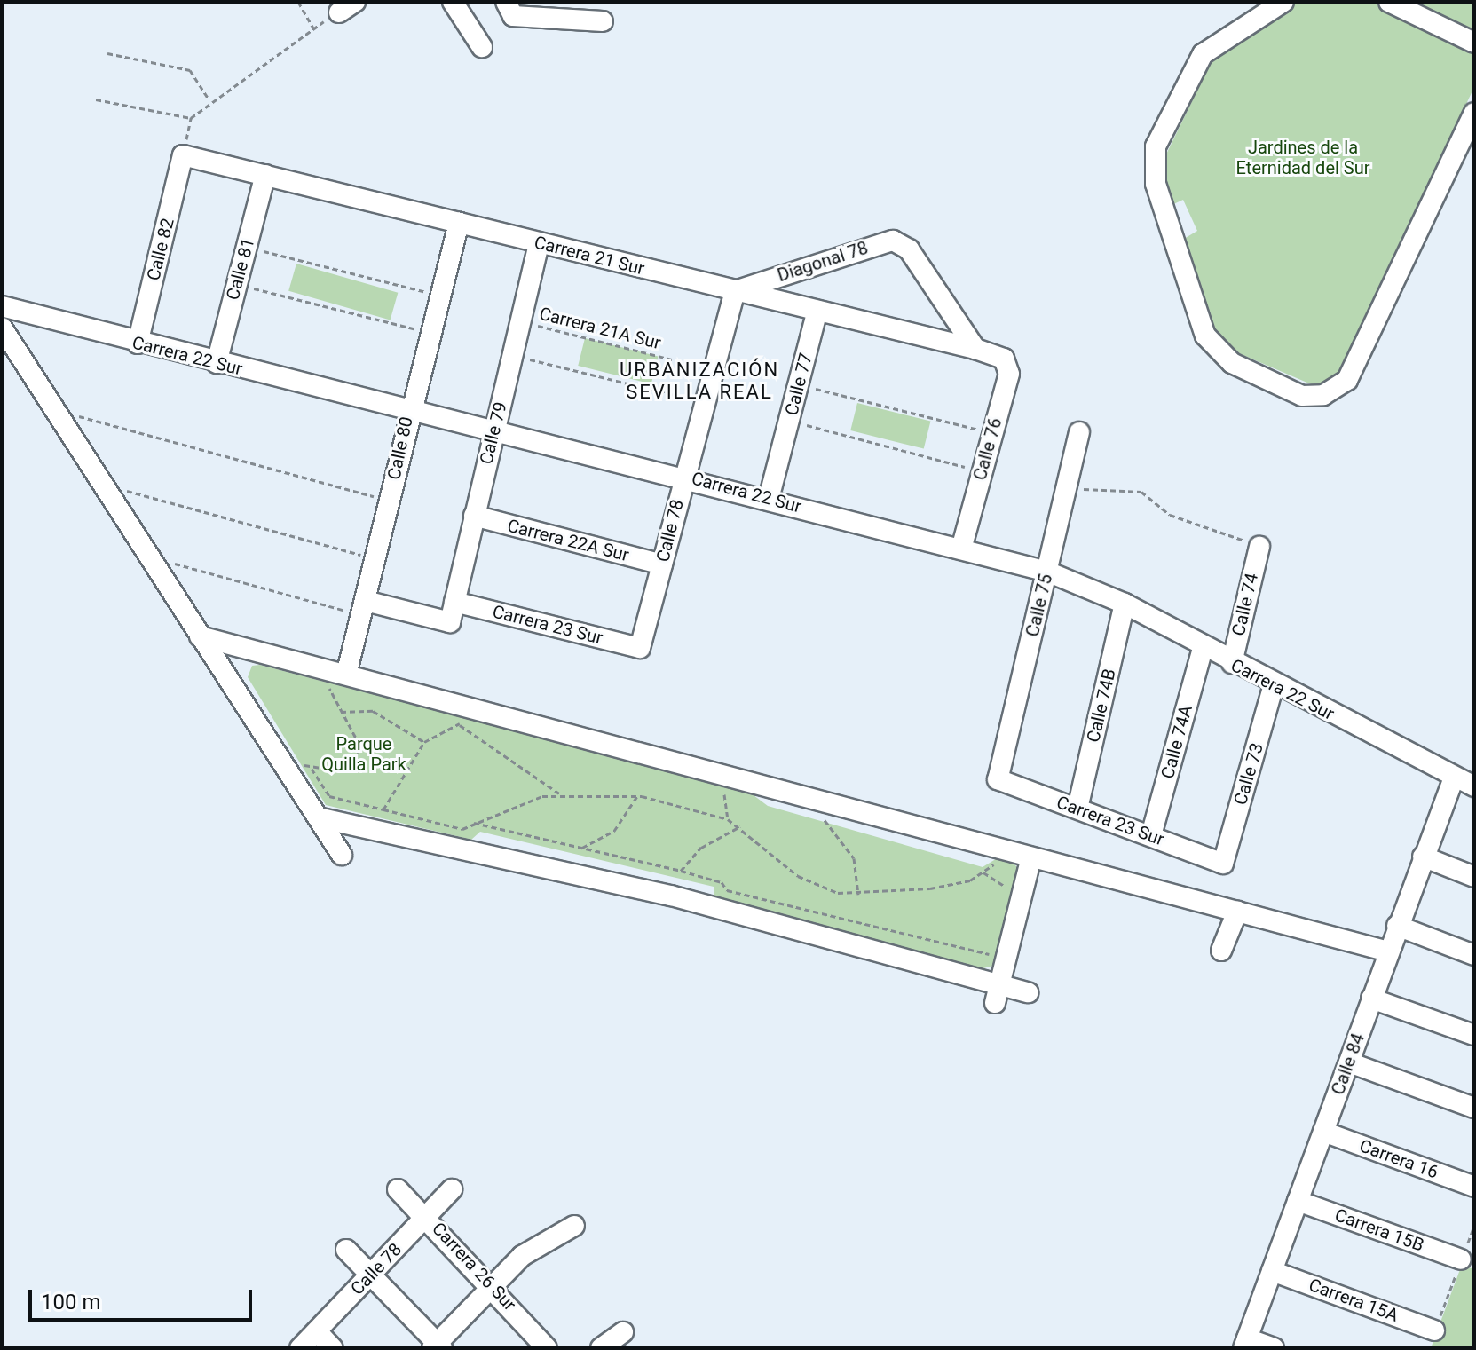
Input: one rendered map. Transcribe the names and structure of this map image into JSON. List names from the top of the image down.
{
  "streets": {
    "street": [
      "Calle 82",
      "Carrera 21 Sur",
      "Diagonal 78",
      "Calle 81",
      "Carrera 22 Sur",
      "Calle 77",
      "Calle 79",
      "Calle 80",
      "Calle 76",
      "Calle 78",
      "Carrera 22A Sur",
      "Calle 74",
      "Calle 75",
      "Carrera 23 Sur",
      "Calle 74B",
      "Calle 74A",
      "Calle 73",
      "Calle 84",
      "Carrera 16",
      "Carrera 15B",
      "Carrera 26 Sur",
      "Carrera 15A"
    ],
    "path": ["Carrera 21A Sur"]
  },
  "crossings": [
    ["Calle 82", "Carrera 21 Sur"],
    ["Calle 82", "Carrera 22 Sur"],
    ["Carrera 21 Sur", "Diagonal 78"],
    ["Carrera 21 Sur", "Calle 81"],
    ["Carrera 21 Sur", "Calle 77"],
    ["Carrera 21 Sur", "Calle 79"],
    ["Carrera 21 Sur", "Calle 80"],
    ["Carrera 21 Sur", "Calle 76"],
    ["Carrera 21 Sur", "Calle 78"],
    ["Diagonal 78", "Calle 78"],
    ["Calle 81", "Carrera 22 Sur"],
    ["Carrera 21A Sur", "Calle 79"],
    ["Carrera 21A Sur", "Calle 78"],
    ["Carrera 22 Sur", "Calle 77"],
    ["Carrera 22 Sur", "Calle 79"],
    ["Carrera 22 Sur", "Calle 80"],
    ["Carrera 22 Sur", "Calle 76"],
    ["Carrera 22 Sur", "Calle 78"],
    ["Carrera 22 Sur", "Calle 74"],
    ["Carrera 22 Sur", "Calle 75"],
    ["Carrera 22 Sur", "Calle 74B"],
    ["Carrera 22 Sur", "Calle 74A"],
    ["Carrera 22 Sur", "Calle 73"],
    ["Carrera 22 Sur", "Calle 84"],
    ["Calle 79", "Calle 80"],
    ["Calle 79", "Carrera 22A Sur"],
    ["Calle 79", "Carrera 23 Sur"],
    ["Calle 78", "Carrera 22A Sur"],
    ["Calle 78", "Carrera 23 Sur"],
    ["Calle 78", "Carrera 26 Sur"],
    ["Calle 75", "Carrera 23 Sur"],
    ["Carrera 23 Sur", "Calle 74B"],
    ["Carrera 23 Sur", "Calle 74A"],
    ["Carrera 23 Sur", "Calle 73"],
    ["Calle 84", "Carrera 16"],
    ["Calle 84", "Carrera 15B"],
    ["Calle 84", "Carrera 15A"]
  ],
  "districts": ["URBANIZACIÓN SEVILLA REAL"],
  "parks": ["Jardines de la Eternidad del Sur", "Parque Quilla Park"],
  "scale_bar": "100 m"
}
